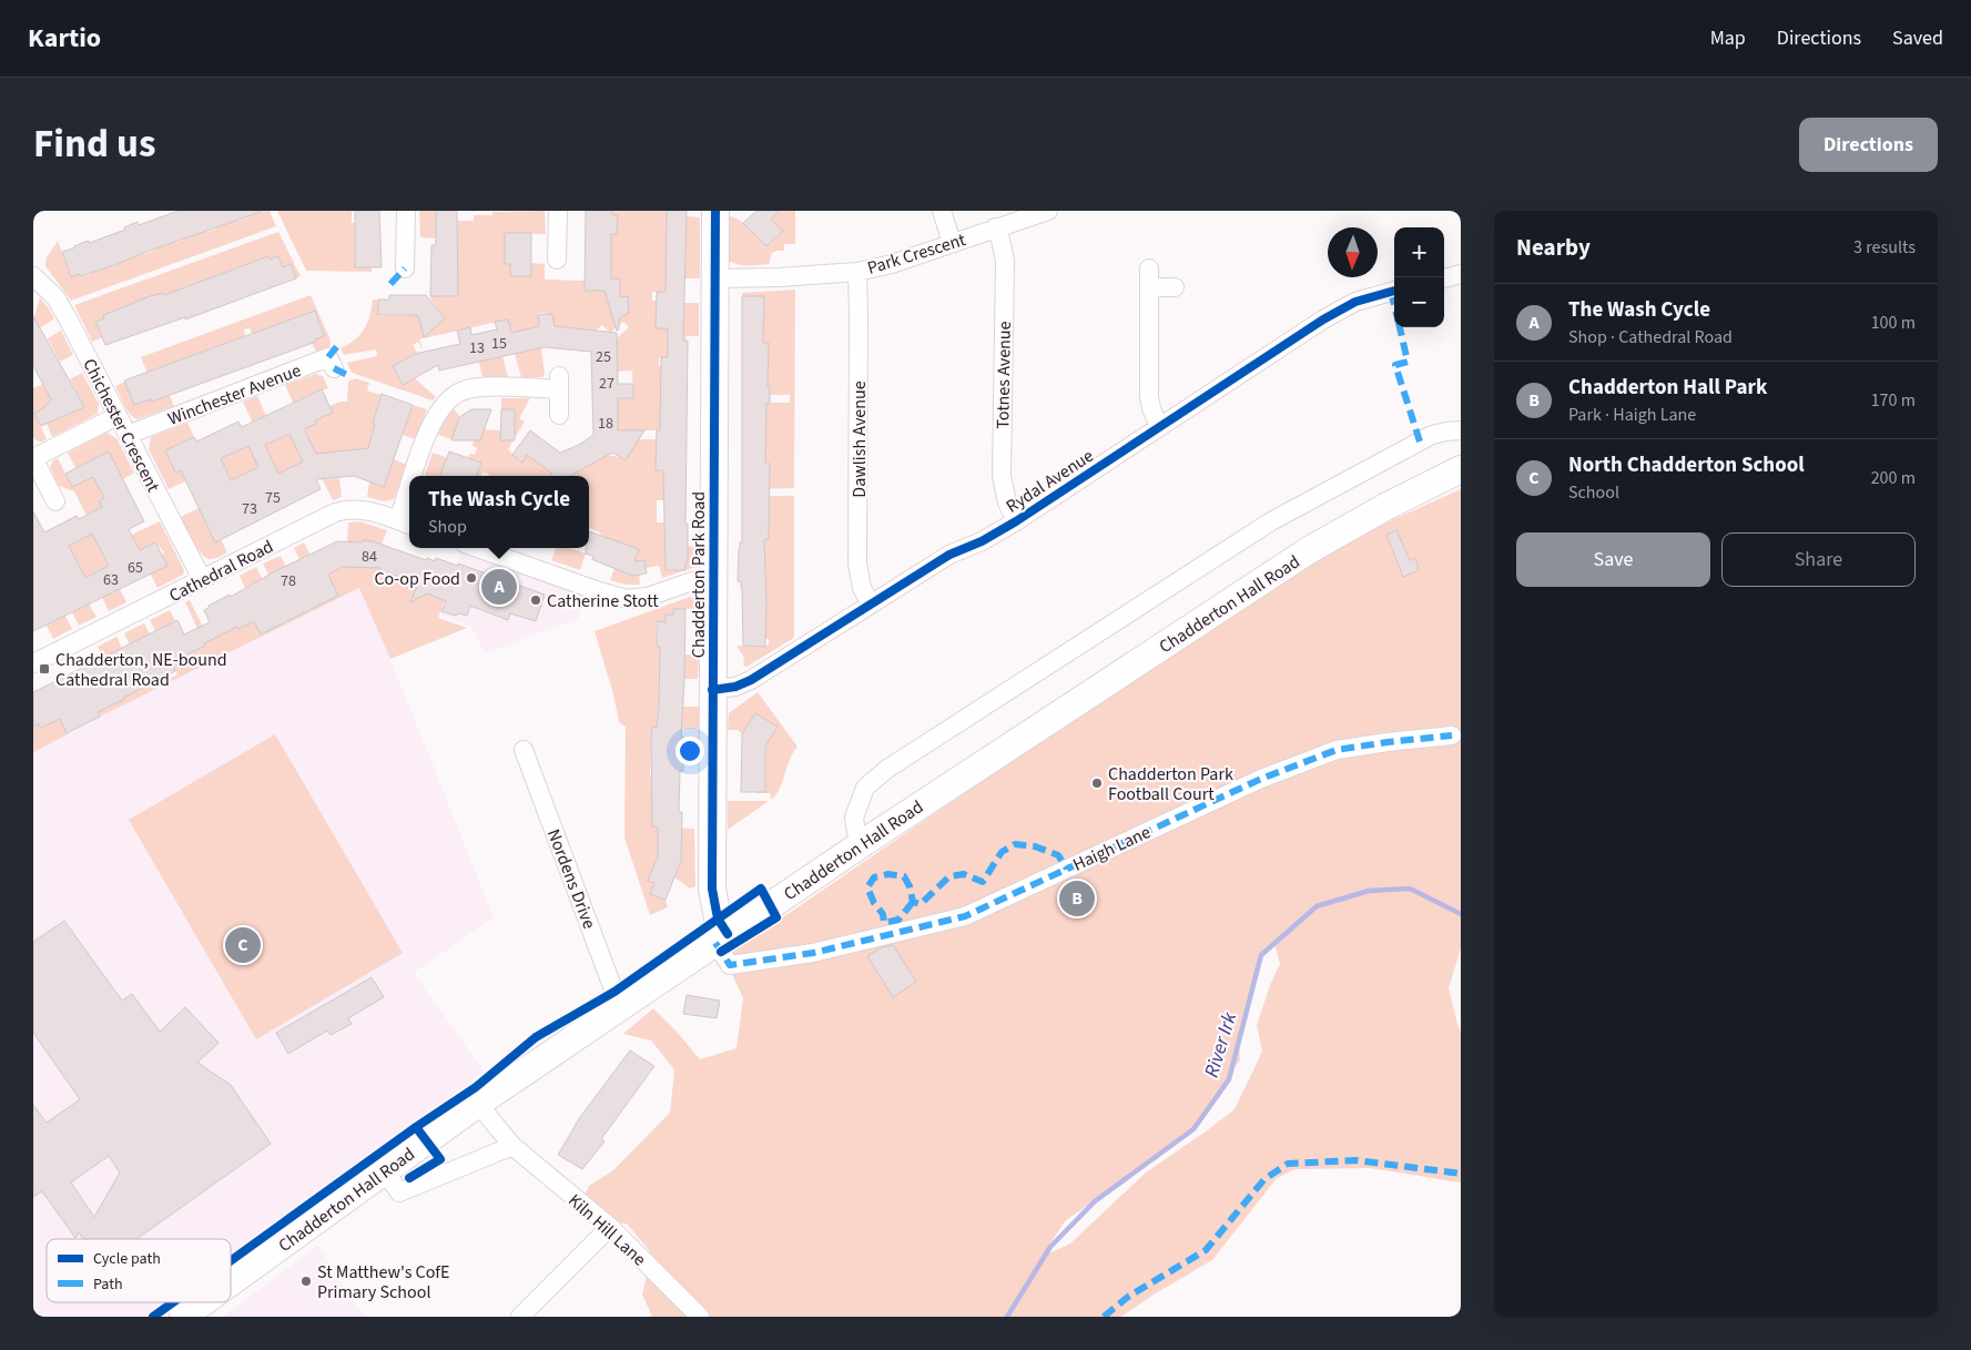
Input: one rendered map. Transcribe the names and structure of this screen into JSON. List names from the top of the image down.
{
  "streets": {
    "main road": ["Chadderton Park Road", "Chadderton Hall Road"],
    "street": [
      "Park Crescent",
      "Totnes Avenue",
      "Winchester Avenue",
      "Chichester Crescent",
      "Dawlish Avenue",
      "Rydal Avenue",
      "Cathedral Road",
      "Haigh Lane",
      "Nordens Drive",
      "Kiln Hill Lane"
    ]
  },
  "crossings": [
    ["Park Crescent", "Totnes Avenue"],
    ["Park Crescent", "Dawlish Avenue"],
    ["Park Crescent", "Chadderton Park Road"],
    ["Totnes Avenue", "Rydal Avenue"],
    ["Winchester Avenue", "Chichester Crescent"],
    ["Chichester Crescent", "Cathedral Road"],
    ["Dawlish Avenue", "Rydal Avenue"],
    ["Rydal Avenue", "Chadderton Park Road"],
    ["Chadderton Park Road", "Chadderton Hall Road"],
    ["Chadderton Park Road", "Haigh Lane"],
    ["Chadderton Hall Road", "Haigh Lane"],
    ["Chadderton Hall Road", "Nordens Drive"],
    ["Chadderton Hall Road", "Kiln Hill Lane"]
  ],
  "water": ["River Irk"],
  "places": {
    "other": [
      "Co-op Food",
      "Catherine Stott",
      "Chadderton Park Football Court",
      "St Matthew's CofE Primary School"
    ],
    "transit": ["Chadderton, NE-bound Cathedral Road"]
  },
  "house_numbers": [
    "15",
    "13",
    "25",
    "27",
    "18",
    "75",
    "73",
    "84",
    "65",
    "63",
    "78"
  ],
  "legend": ["Cycle path", "Path"],
  "north": "bottom",
  "page": {
    "header": "Kartio",
    "nav": ["Map", "Directions", "Saved"],
    "title": "Find us",
    "buttons": [
      "Directions",
      ["Save", "Share"]
    ],
    "heading": ["Nearby", "3 results"],
    "map_buttons": ["+", "−"],
    "list": [
      {
        "mark": "A",
        "name": "The Wash Cycle",
        "note": "Shop · Cathedral Road",
        "value": "100 m"
      },
      {
        "mark": "B",
        "name": "Chadderton Hall Park",
        "note": "Park · Haigh Lane",
        "value": "170 m"
      },
      {
        "mark": "C",
        "name": "North Chadderton School",
        "note": "School",
        "value": "200 m"
      }
    ],
    "popup": ["The Wash Cycle", "Shop"],
    "pins": ["A", "B", "C"]
  }
}
